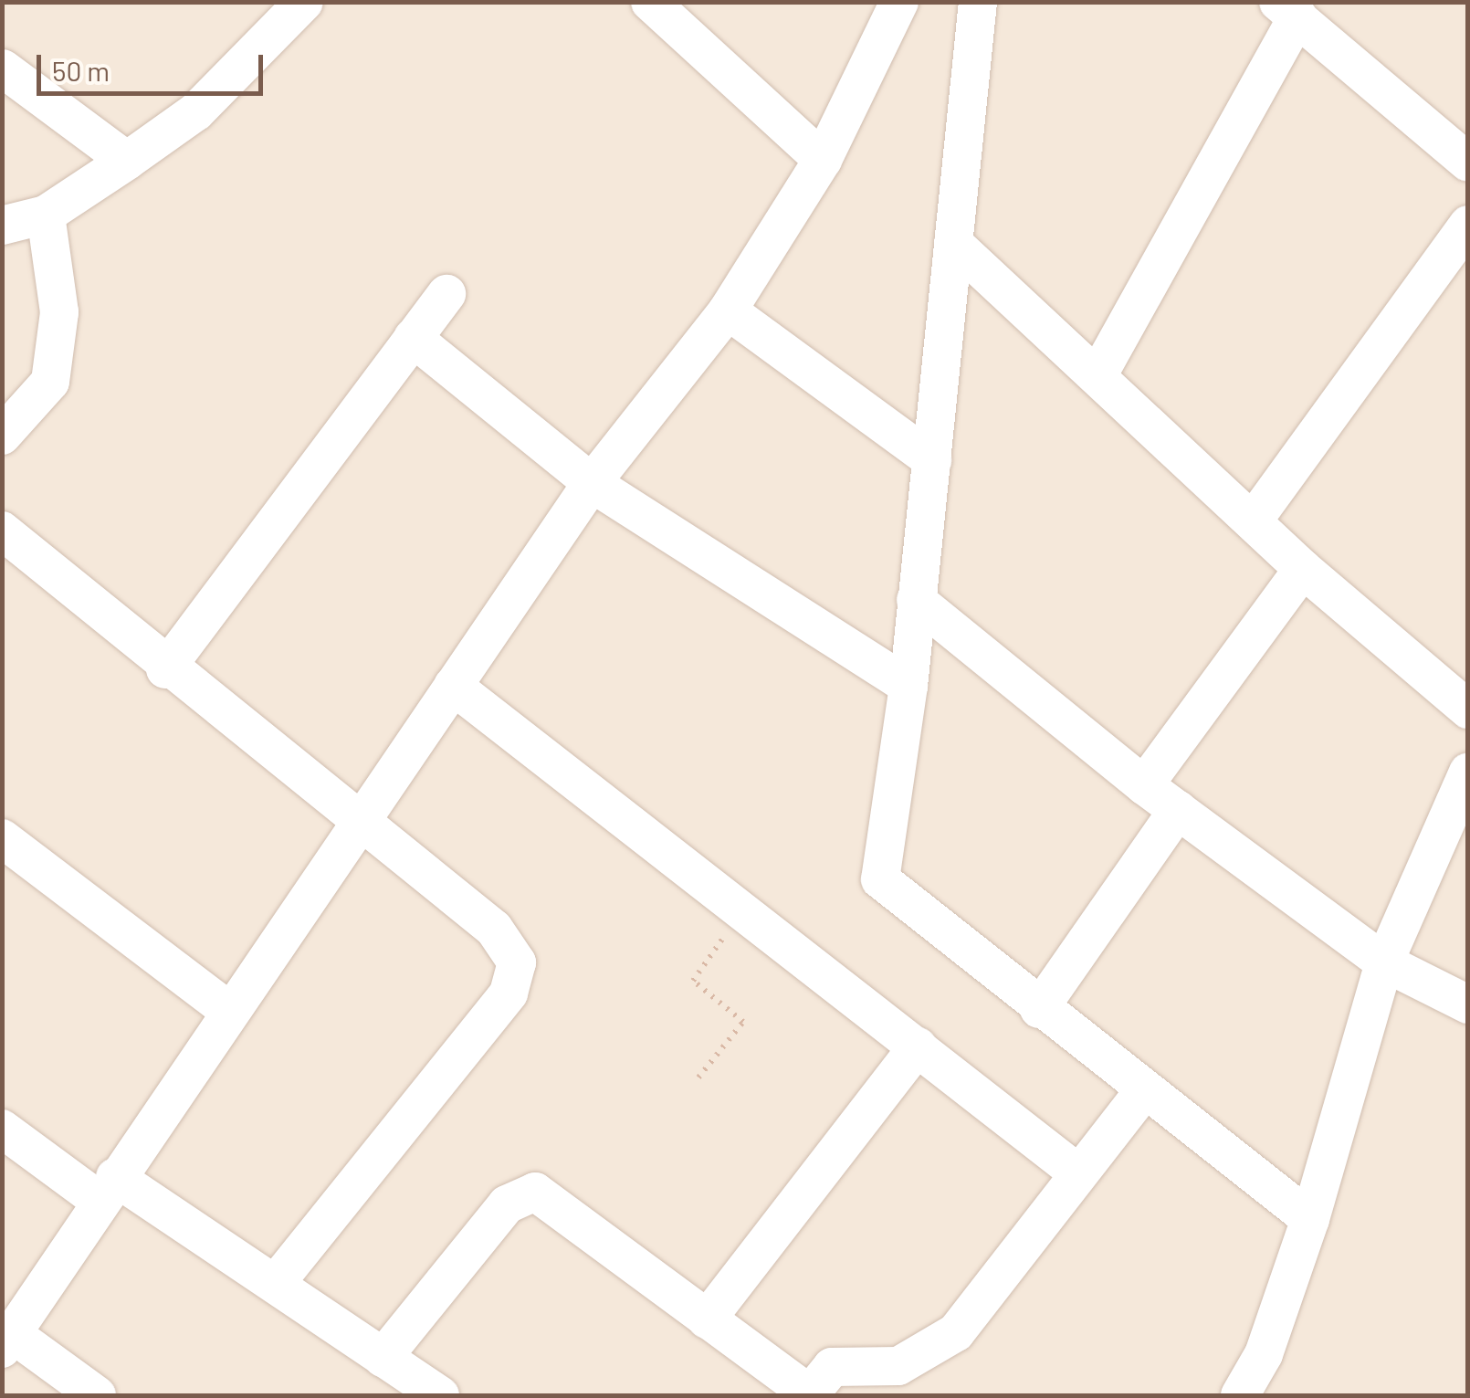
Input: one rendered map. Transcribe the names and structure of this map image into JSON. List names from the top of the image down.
{
  "scale_bar": "50 m"
}
